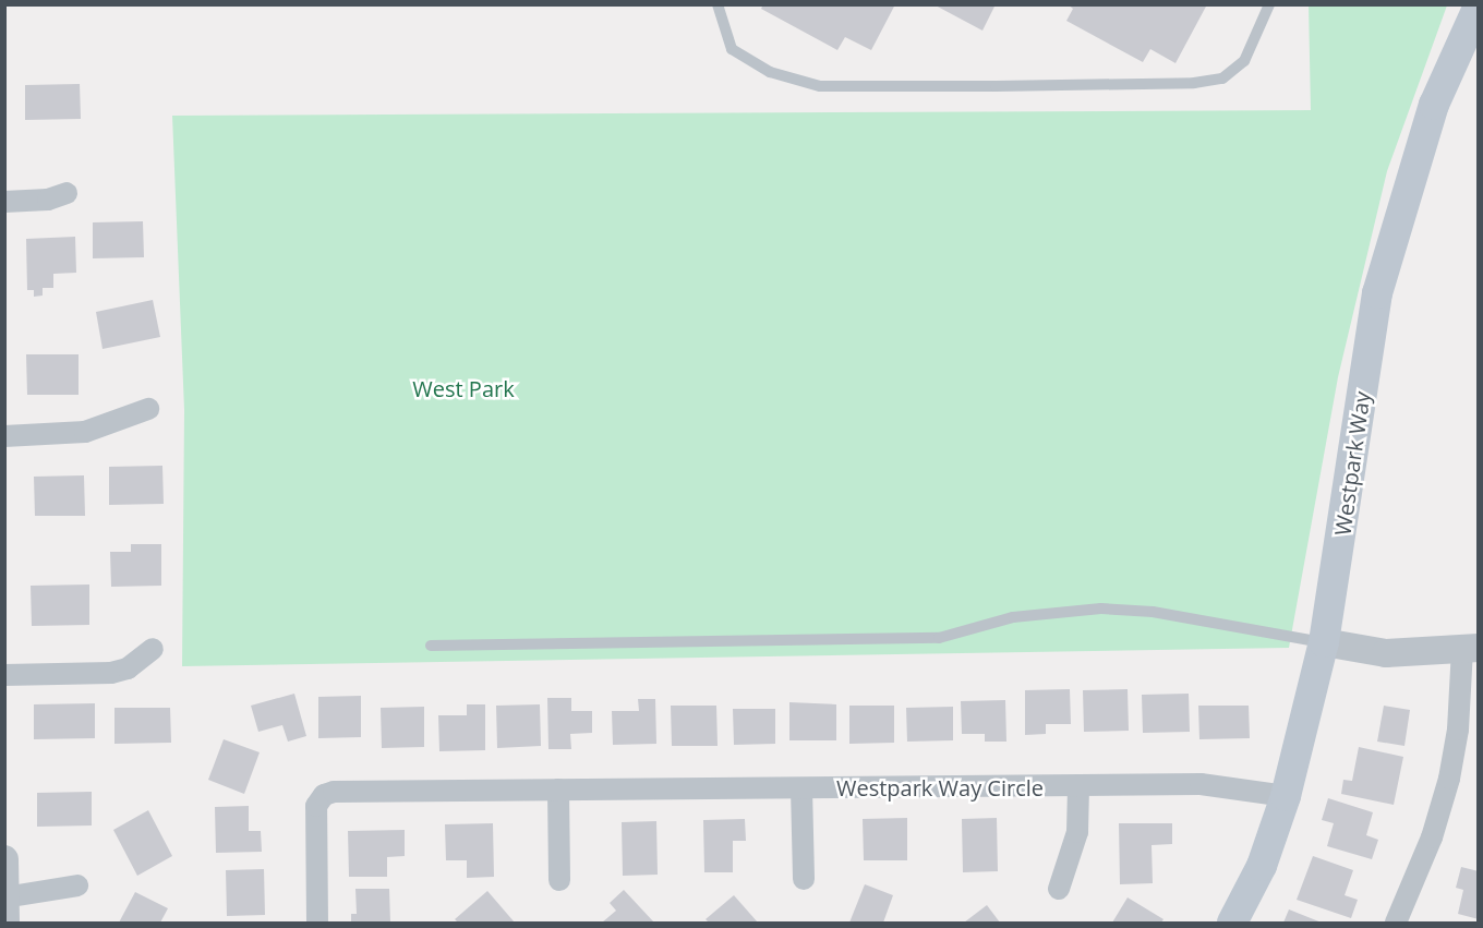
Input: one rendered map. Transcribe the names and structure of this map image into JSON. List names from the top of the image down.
{
  "streets": {
    "main road": ["Westpark Way"],
    "street": ["Westpark Way Circle"]
  },
  "crossings": [
    ["Westpark Way", "Westpark Way Circle"]
  ],
  "parks": ["West Park"]
}
